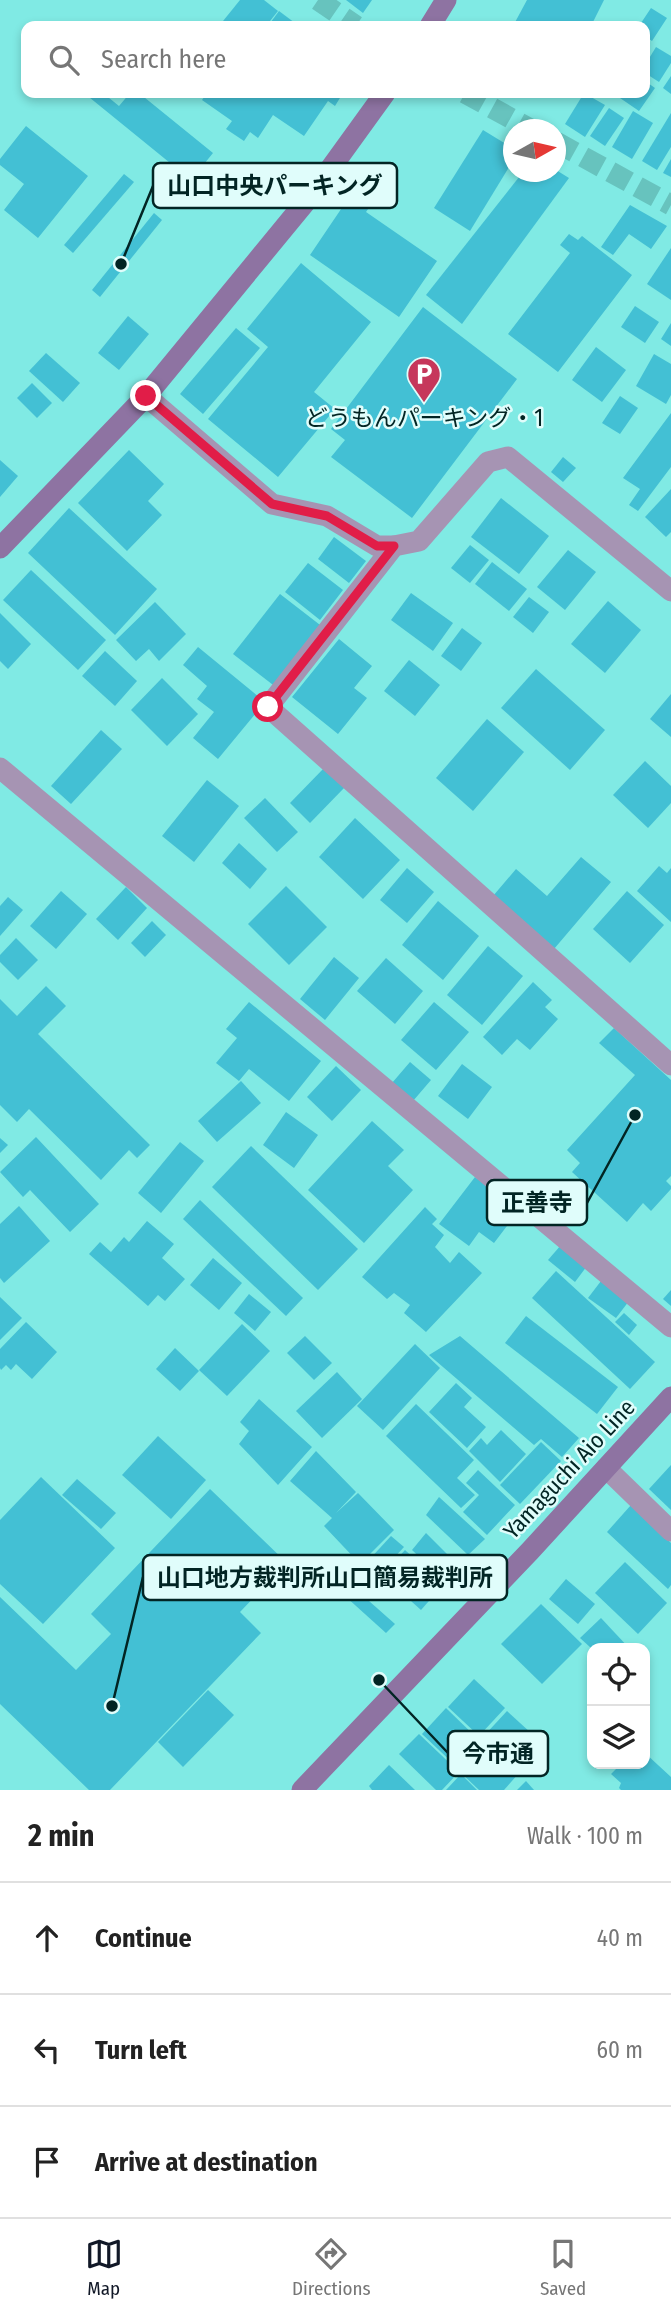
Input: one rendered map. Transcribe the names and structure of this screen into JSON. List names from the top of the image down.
{
  "streets": {
    "street": ["Yamaguchi Aio Line"]
  },
  "places": {
    "other": [
      "山口中央パーキング",
      "正善寺",
      "今市通",
      "山口地方裁判所山口簡易裁判所"
    ],
    "parking": ["どうもんパーキング・1"]
  },
  "north": "right",
  "page": {
    "search": "Search here",
    "heading": ["2 min", "Walk · 100 m"],
    "list": [
      ["Continue", "40 m"],
      ["Turn left", "60 m"],
      "Arrive at destination"
    ],
    "nav": ["Map", "Directions", "Saved"]
  }
}
